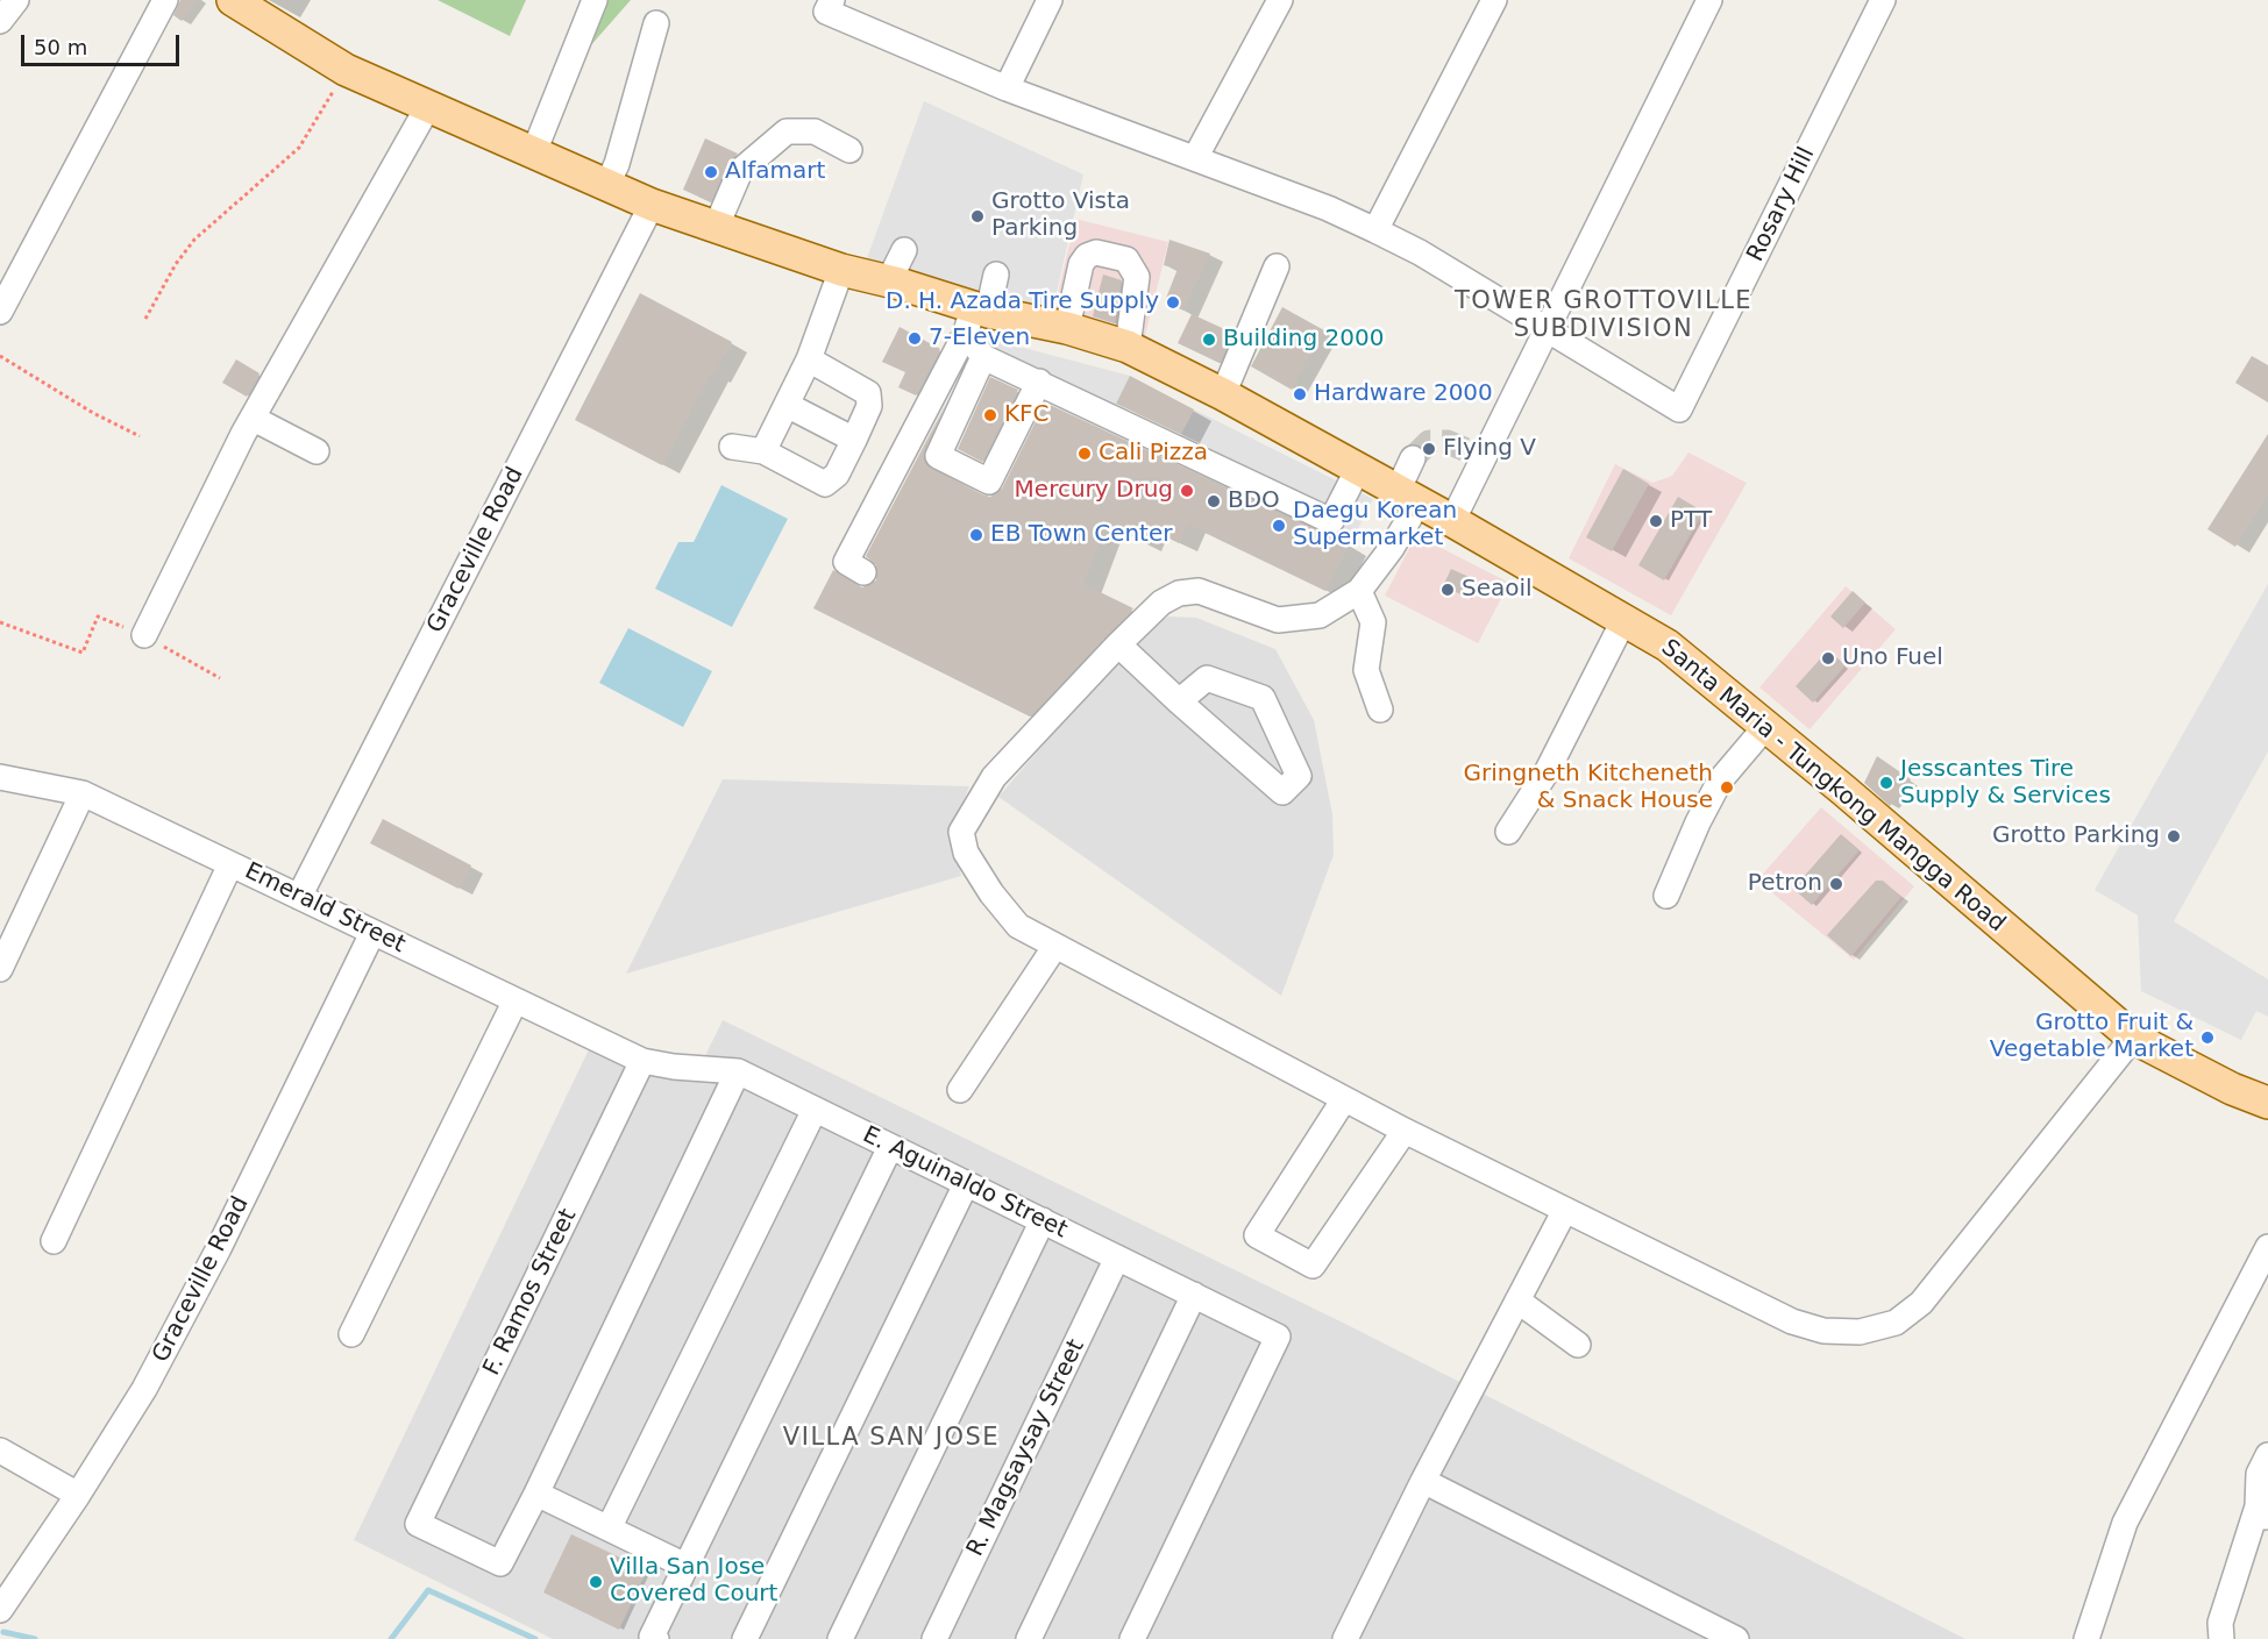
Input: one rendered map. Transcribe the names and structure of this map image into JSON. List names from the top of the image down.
{
  "streets": {
    "main road": ["Santa Maria - Tungkong Mangga Road"],
    "street": [
      "Rosary Hill",
      "Graceville Road",
      "Emerald Street",
      "E. Aguinaldo Street",
      "F. Ramos Street",
      "R. Magsaysay Street"
    ]
  },
  "crossings": [
    ["Graceville Road", "Santa Maria - Tungkong Mangga Road"],
    ["Graceville Road", "Emerald Street"],
    ["Emerald Street", "E. Aguinaldo Street"],
    ["Emerald Street", "F. Ramos Street"],
    ["E. Aguinaldo Street", "F. Ramos Street"],
    ["E. Aguinaldo Street", "R. Magsaysay Street"]
  ],
  "districts": ["TOWER GROTTOVILLE SUBDIVISION", "VILLA SAN JOSE"],
  "places": [
    "Alfamart",
    "Grotto Vista Parking",
    "D. H. Azada Tire Supply",
    "7-Eleven",
    "Building 2000",
    "Hardware 2000",
    "KFC",
    "Flying V",
    "Cali Pizza",
    "Mercury Drug",
    "BDO",
    "PTT",
    "Daegu Korean Supermarket",
    "EB Town Center",
    "Seaoil",
    "Uno Fuel",
    "Jesscantes Tire Supply & Services",
    "Gringneth Kitcheneth & Snack House",
    "Grotto Parking",
    "Petron",
    "Grotto Fruit & Vegetable Market",
    "Villa San Jose Covered Court"
  ],
  "scale_bar": "50 m"
}
